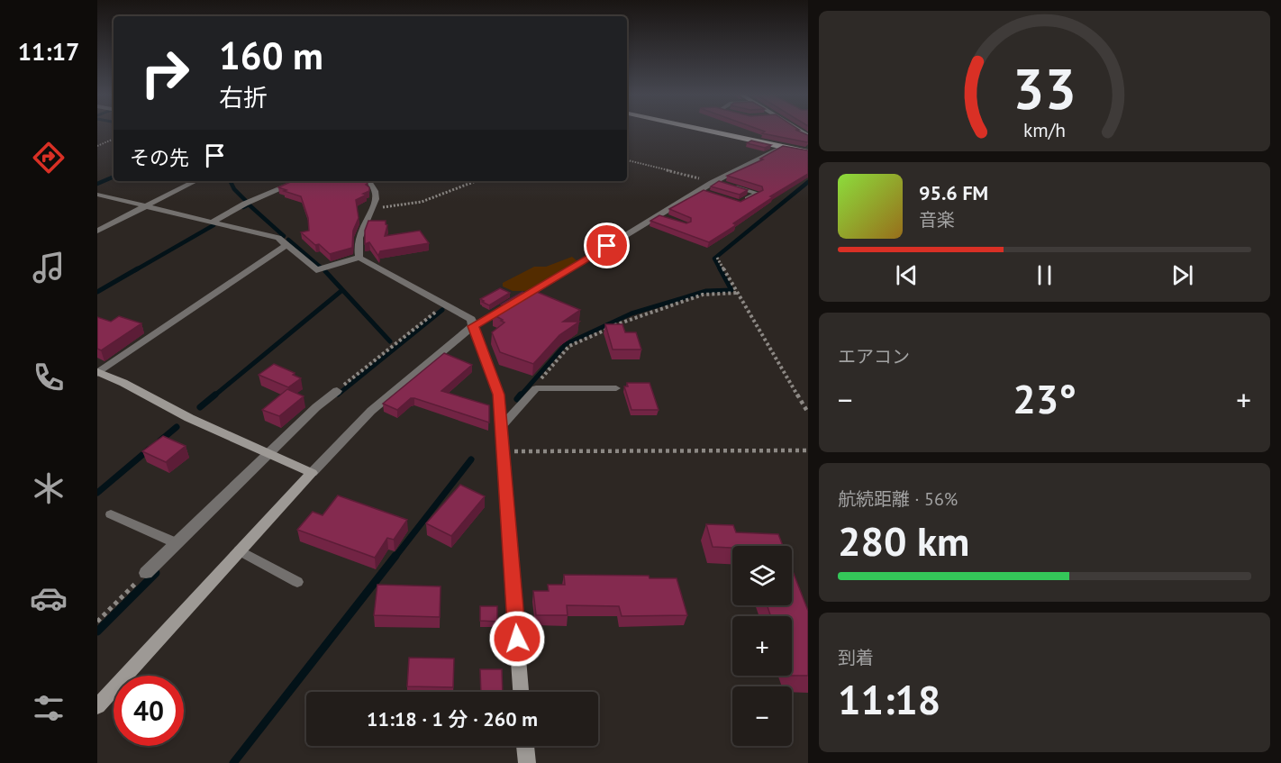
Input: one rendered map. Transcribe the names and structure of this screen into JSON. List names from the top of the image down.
{
  "page": {
    "tabs": "11:17",
    "turn": ["160 m", "右折"],
    "then": "その先",
    "song": ["95.6 FM", "音楽"],
    "tile": [
      "エアコン",
      ["航続距離 · 56%", "280 km"],
      ["到着", "11:18"]
    ],
    "heat": ["−", "23°", "+"],
    "map_buttons": ["+", "−"],
    "limit": "40",
    "trip": "11:18 · 1 分 · 260 m",
    "gauge": ["33", "km/h"]
  }
}
